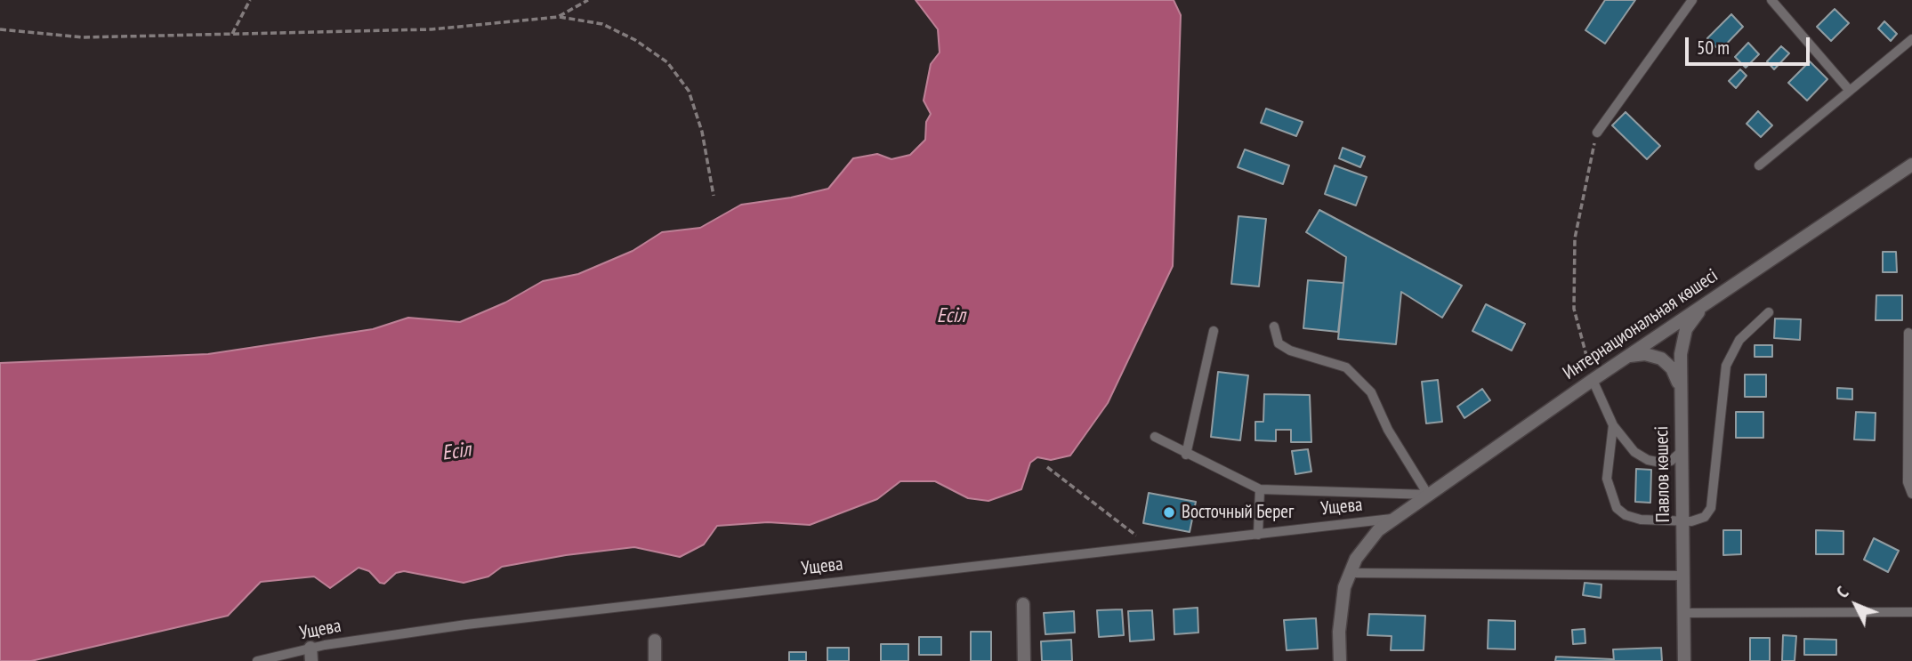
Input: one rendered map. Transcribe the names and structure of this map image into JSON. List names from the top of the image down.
{
  "streets": {
    "street": ["Интернациональная көшесі", "Павлов көшесі"],
    "lane": ["Ущева"]
  },
  "crossings": [
    ["Интернациональная көшесі", "Павлов көшесі"],
    ["Интернациональная көшесі", "Ущева"]
  ],
  "water": ["Есіл"],
  "places": ["Восточный Берег"],
  "scale_bar": "50 m",
  "north": "top left"
}
